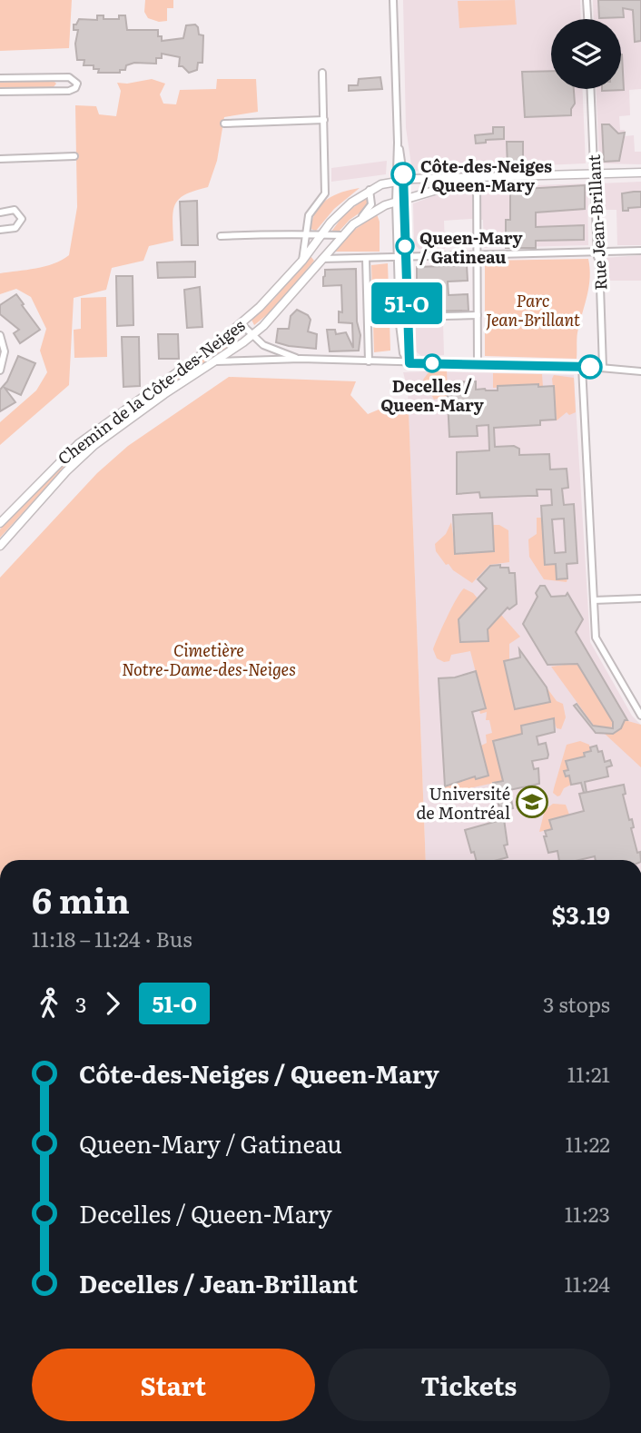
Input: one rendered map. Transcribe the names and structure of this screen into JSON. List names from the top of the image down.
{
  "streets": {
    "main road": ["Chemin de la Côte-des-Neiges"],
    "street": ["Rue Jean-Brillant"]
  },
  "crossings": [
    ["Rue Jean-Brillant", "Chemin de la Côte-des-Neiges"]
  ],
  "parks": ["Parc Jean-Brillant", "Cimetière Notre-Dame-des-Neiges"],
  "places": {
    "other": ["Côte-des-Neiges / Queen-Mary", "Queen-Mary / Gatineau", "Decelles / Queen-Mary"],
    "school or university": ["Université de Montréal"]
  },
  "lines": ["bus line 51-O"],
  "page": {
    "on_map": "51-O",
    "heading": ["6 min", "11:18 – 11:24 · Bus", "$3.19"],
    "legs": ["3", "51-O", "3 stops"],
    "list": [
      {
        "name": "Côte-des-Neiges / Queen-Mary",
        "value": "11:21"
      },
      {
        "name": "Queen-Mary / Gatineau",
        "value": "11:22"
      },
      {
        "name": "Decelles / Queen-Mary",
        "value": "11:23"
      },
      {
        "name": "Decelles / Jean-Brillant",
        "value": "11:24"
      }
    ],
    "buttons": ["Start", "Tickets"]
  }
}
